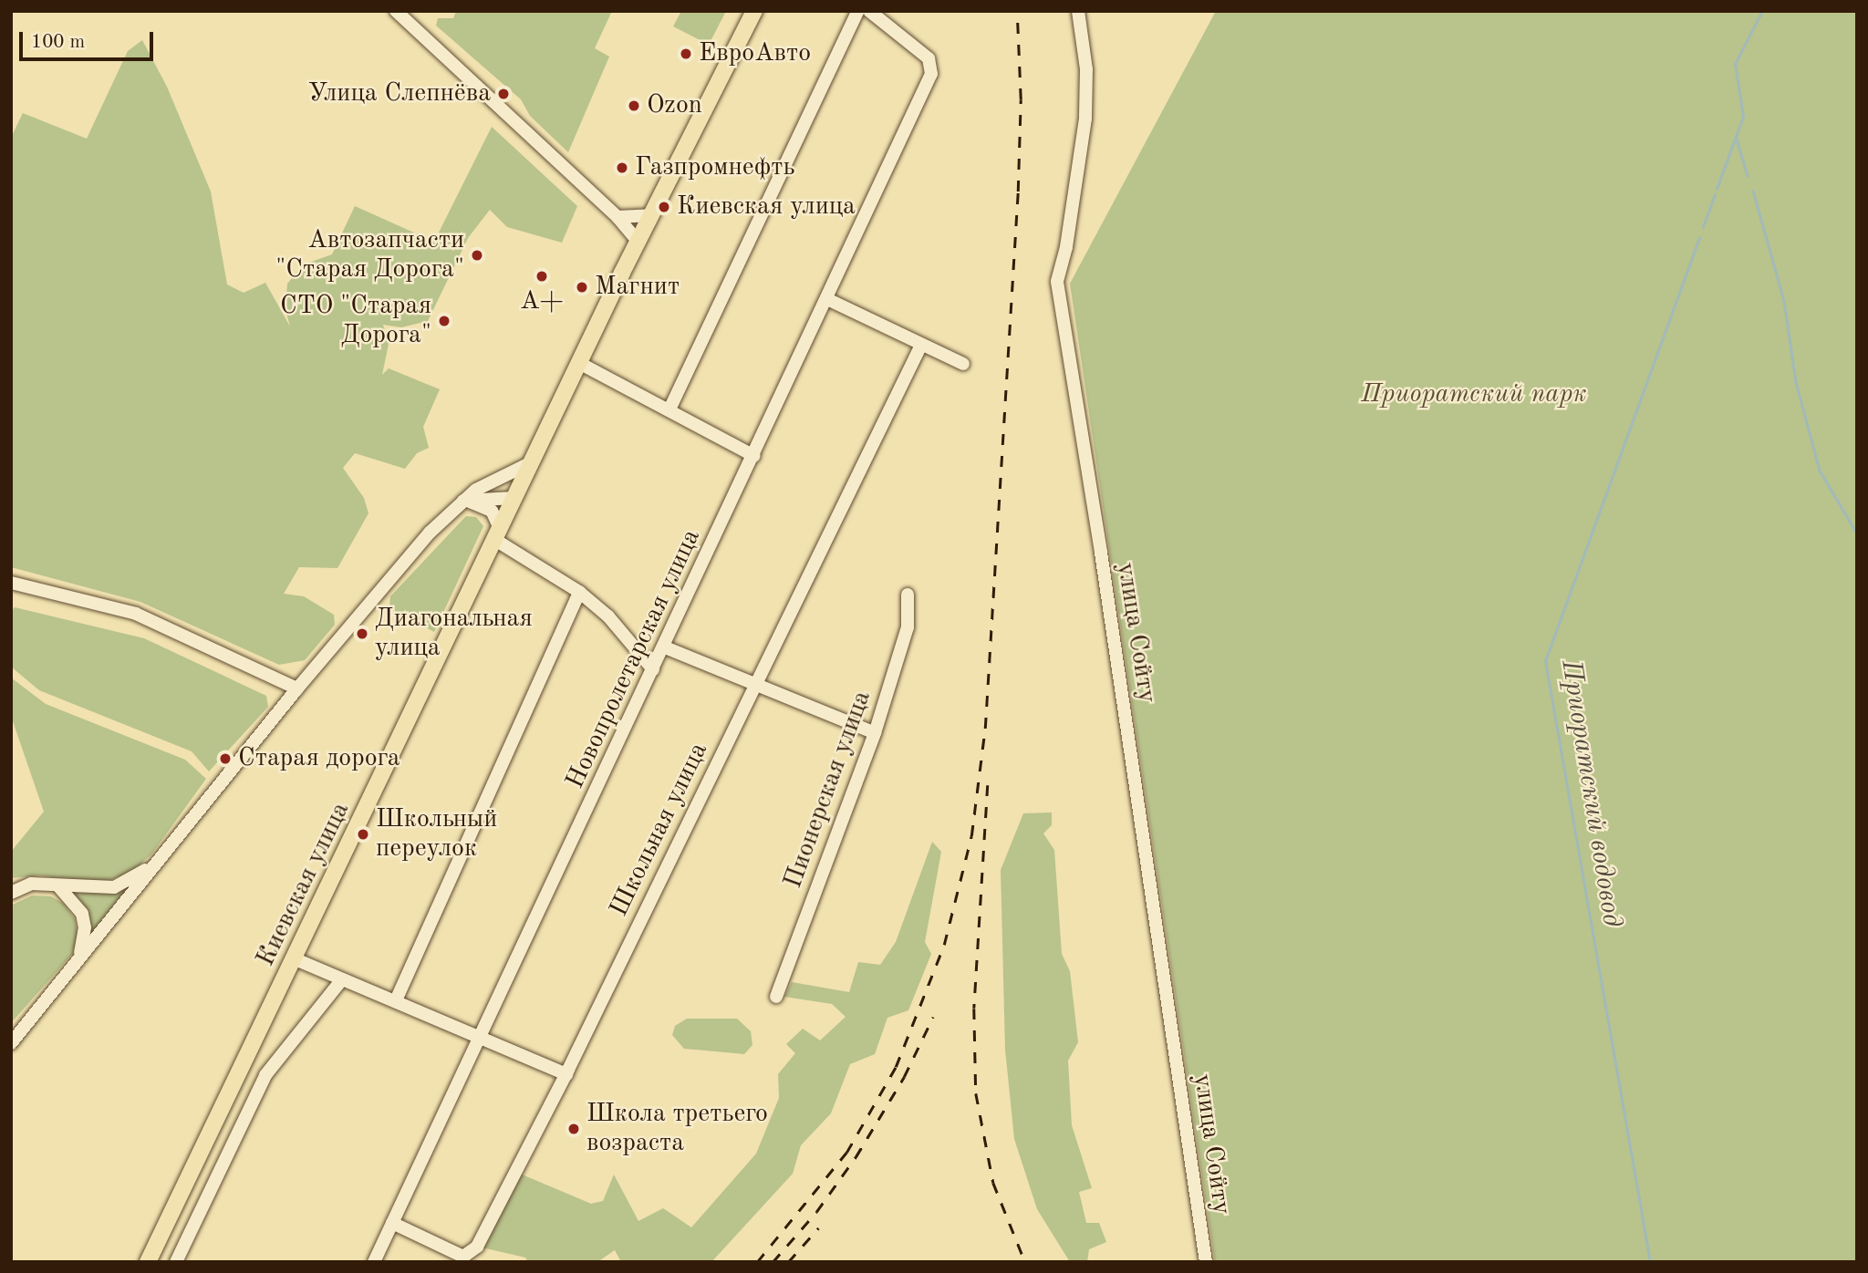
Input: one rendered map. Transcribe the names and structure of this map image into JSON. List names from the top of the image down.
{
  "streets": {
    "main road": ["Киевская улица"],
    "street": [
      "улица Сойту",
      "Новопролетарская улица",
      "Пионерская улица",
      "Школьная улица"
    ]
  },
  "crossings": [
    ["Новопролетарская улица", "Школьная улица"]
  ],
  "water": ["Приоратский водовод"],
  "parks": ["Приоратский парк"],
  "places": [
    "ЕвроАвто",
    "Улица Слепнёва",
    "Ozon",
    "Газпромнефть",
    "Киевская улица",
    "Автозапчасти \"Старая Дорога\"",
    "А+",
    "Магнит",
    "СТО \"Старая Дорога\"",
    "Диагональная улица",
    "Старая дорога",
    "Школьный переулок",
    "Школа третьего возраста"
  ],
  "scale_bar": "100 m"
}
